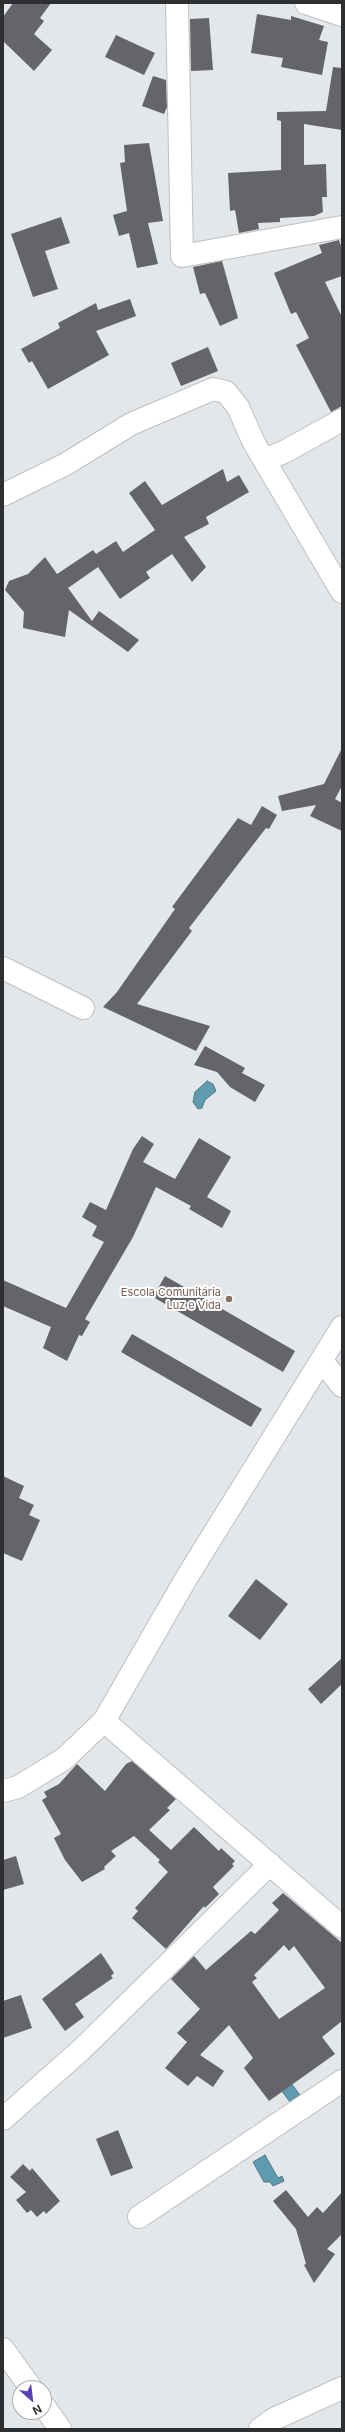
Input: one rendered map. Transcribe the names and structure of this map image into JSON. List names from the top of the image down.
{
  "places": ["Escola Comunitária Luz e Vida"],
  "north": "bottom right"
}
